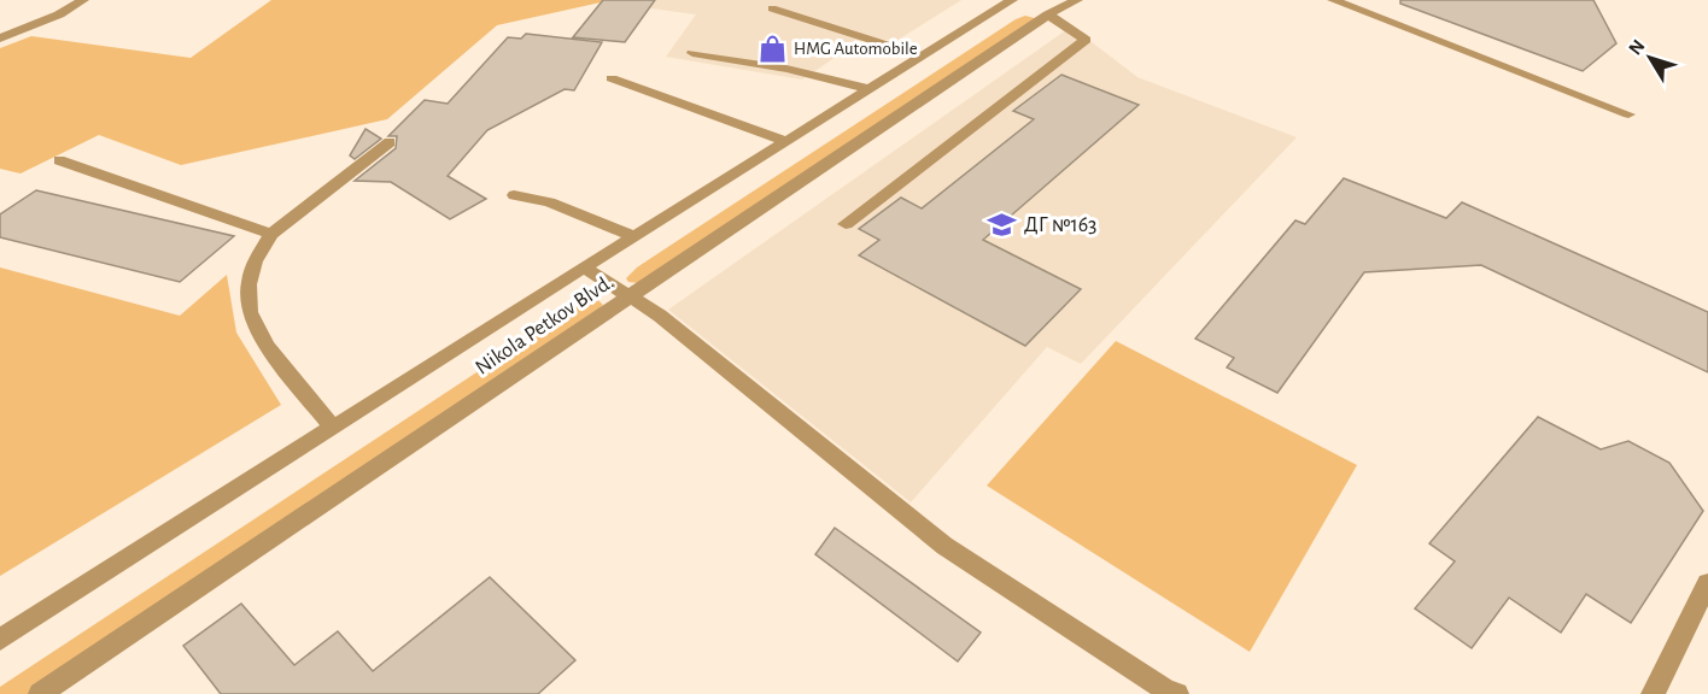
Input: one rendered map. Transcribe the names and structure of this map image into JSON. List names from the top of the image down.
{
  "streets": {
    "street": ["Nikola Petkov Blvd."]
  },
  "places": {
    "shop": ["HMG Automobile"],
    "school or university": ["ДГ №163"]
  },
  "north": "top left"
}
